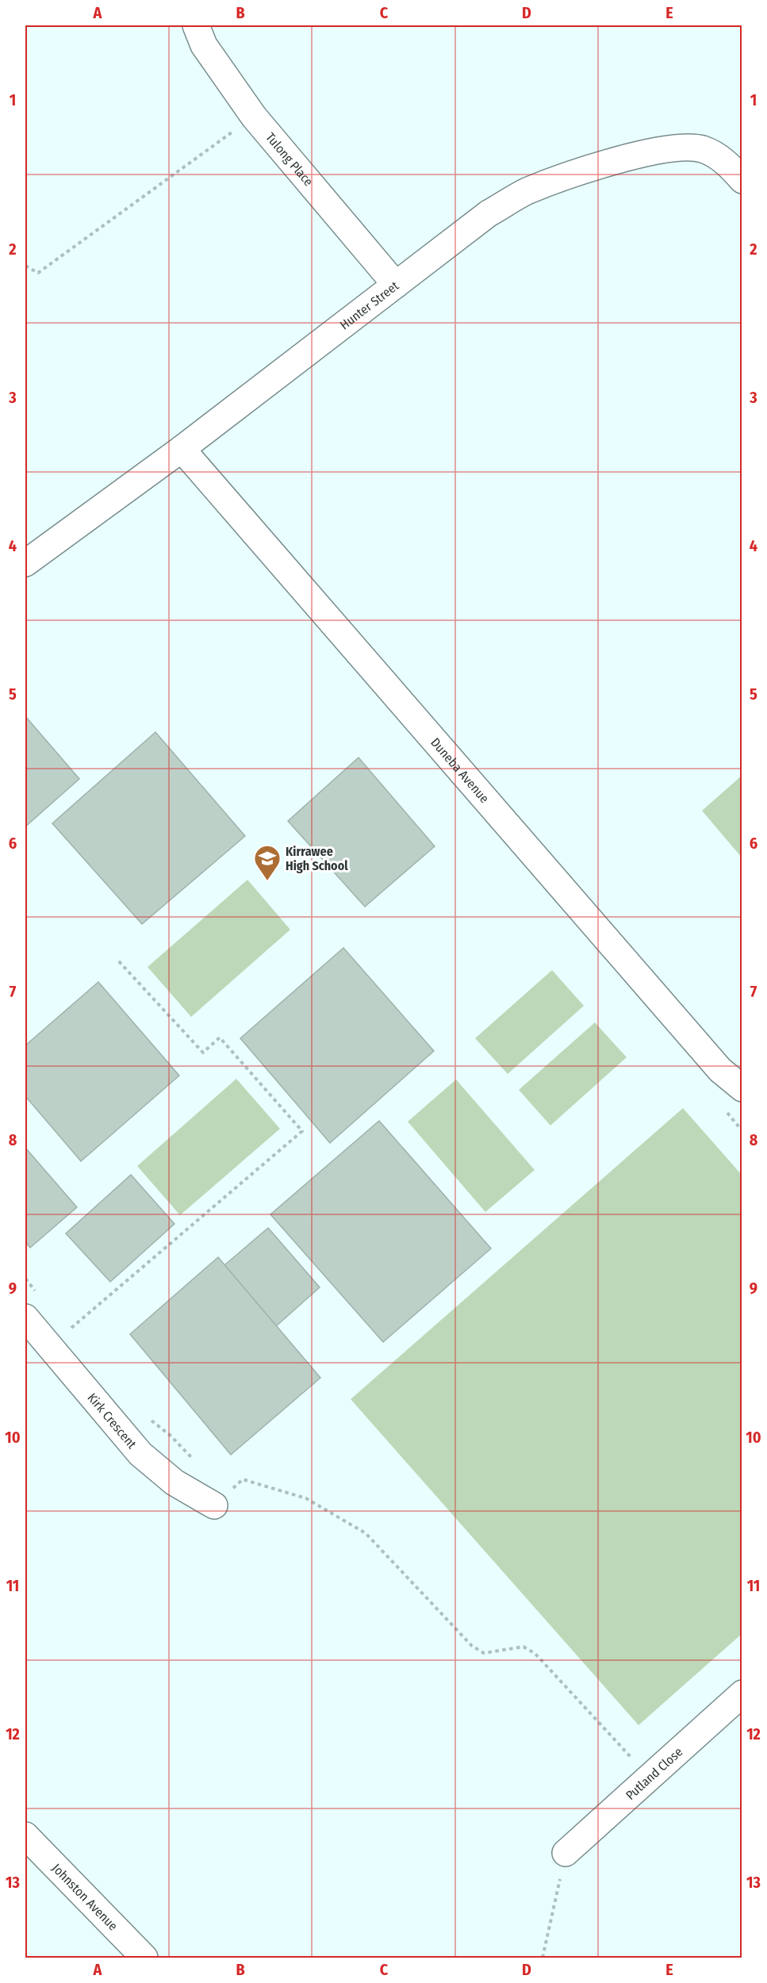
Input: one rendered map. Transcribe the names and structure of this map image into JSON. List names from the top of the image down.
{
  "streets": {
    "street": [
      "Tulong Place",
      "Hunter Street",
      "Duneba Avenue",
      "Kirk Crescent",
      "Putland Close",
      "Johnston Avenue"
    ]
  },
  "crossings": [
    ["Tulong Place", "Hunter Street"],
    ["Hunter Street", "Duneba Avenue"]
  ],
  "places": {
    "school or university": ["Kirrawee High School"]
  },
  "grid": {
    "columns": [
      "A",
      "B",
      "C",
      "D",
      "E"
    ],
    "rows": [
      "1",
      "2",
      "3",
      "4",
      "5",
      "6",
      "7",
      "8",
      "9",
      "10",
      "11",
      "12",
      "13"
    ]
  }
}
